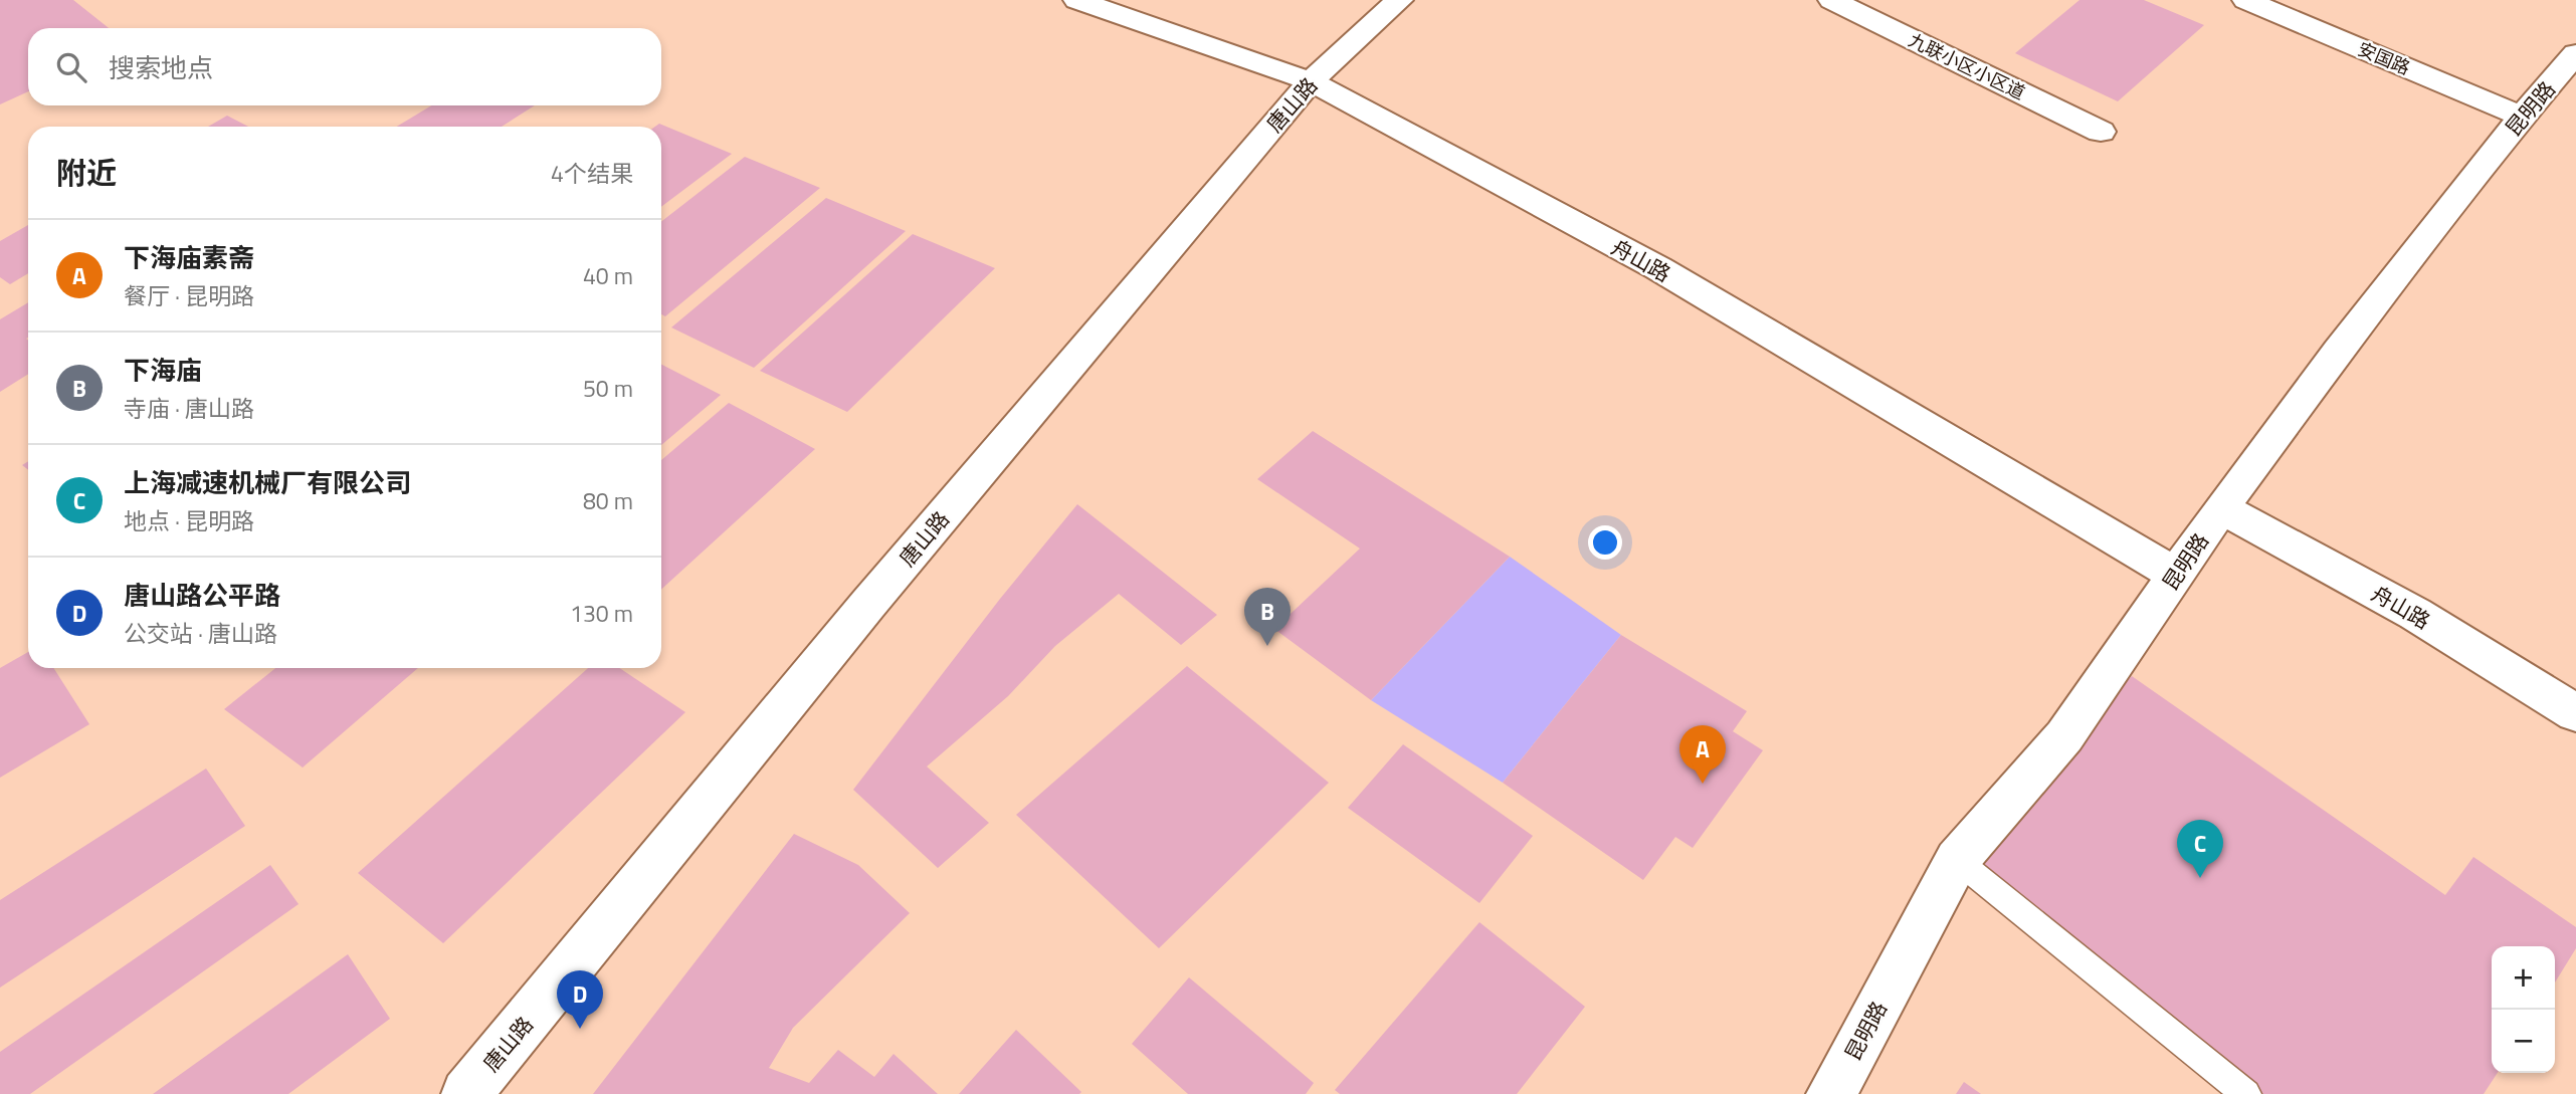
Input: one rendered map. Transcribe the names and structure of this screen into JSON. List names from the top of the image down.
{
  "streets": {
    "street": [
      "安国路",
      "九联小区小区道",
      "唐山路",
      "昆明路",
      "舟山路"
    ]
  },
  "crossings": [
    ["安国路", "昆明路"],
    ["唐山路", "舟山路"],
    ["昆明路", "舟山路"]
  ],
  "page": {
    "search": "搜索地点",
    "heading": ["附近", "4个结果"],
    "list": [
      {
        "mark": "A",
        "name": "下海庙素斋",
        "note": "餐厅 · 昆明路",
        "value": "40 m"
      },
      {
        "mark": "B",
        "name": "下海庙",
        "note": "寺庙 · 唐山路",
        "value": "50 m"
      },
      {
        "mark": "C",
        "name": "上海减速机械厂有限公司",
        "note": "地点 · 昆明路",
        "value": "80 m"
      },
      {
        "mark": "D",
        "name": "唐山路公平路",
        "note": "公交站 · 唐山路",
        "value": "130 m"
      }
    ],
    "pins": [
      "B",
      "A",
      "C",
      "D"
    ],
    "map_buttons": ["+", "−"]
  }
}
